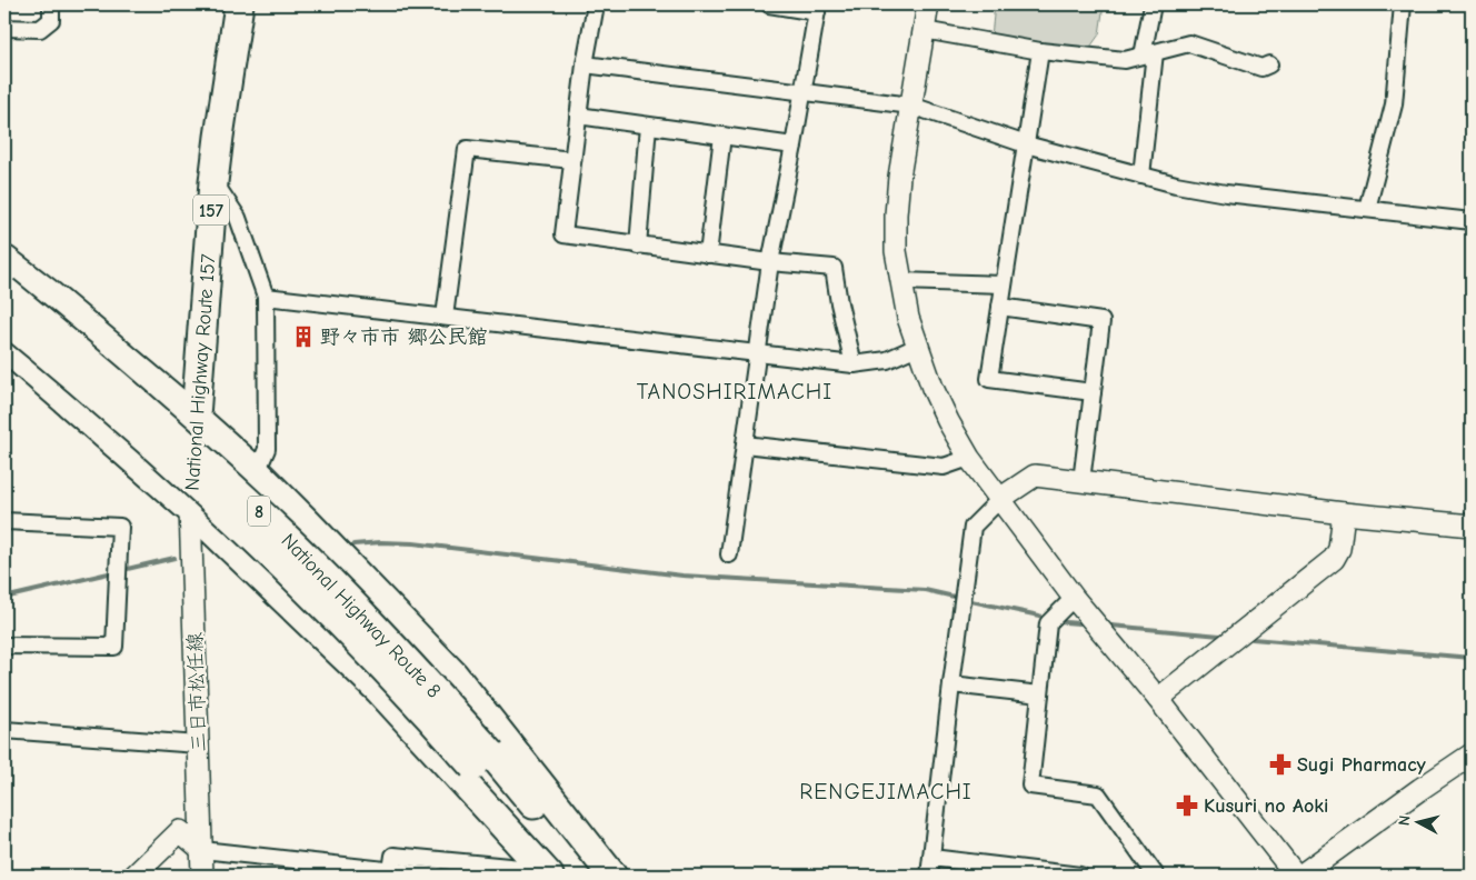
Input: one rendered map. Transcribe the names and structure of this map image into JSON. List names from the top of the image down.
{
  "streets": {
    "highway": [
      "157",
      "National Highway Route 157",
      "8",
      "National Highway Route 8"
    ],
    "street": ["三日市松任線"]
  },
  "crossings": [
    ["National Highway Route 157", "8"],
    ["National Highway Route 157", "三日市松任線"],
    ["8", "National Highway Route 8"],
    ["8", "三日市松任線"]
  ],
  "districts": ["TANOSHIRIMACHI", "RENGEJIMACHI"],
  "places": {
    "building": ["野々市市 郷公民館"],
    "pharmacy": ["Sugi Pharmacy", "Kusuri no Aoki"]
  },
  "north": "left"
}
